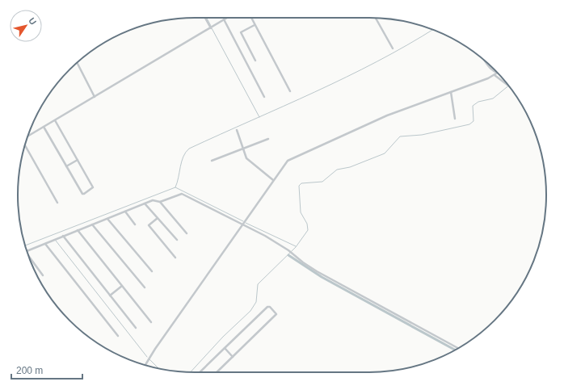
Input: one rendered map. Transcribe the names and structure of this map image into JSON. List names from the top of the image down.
{
  "scale_bar": "200 m",
  "north": "top right"
}
